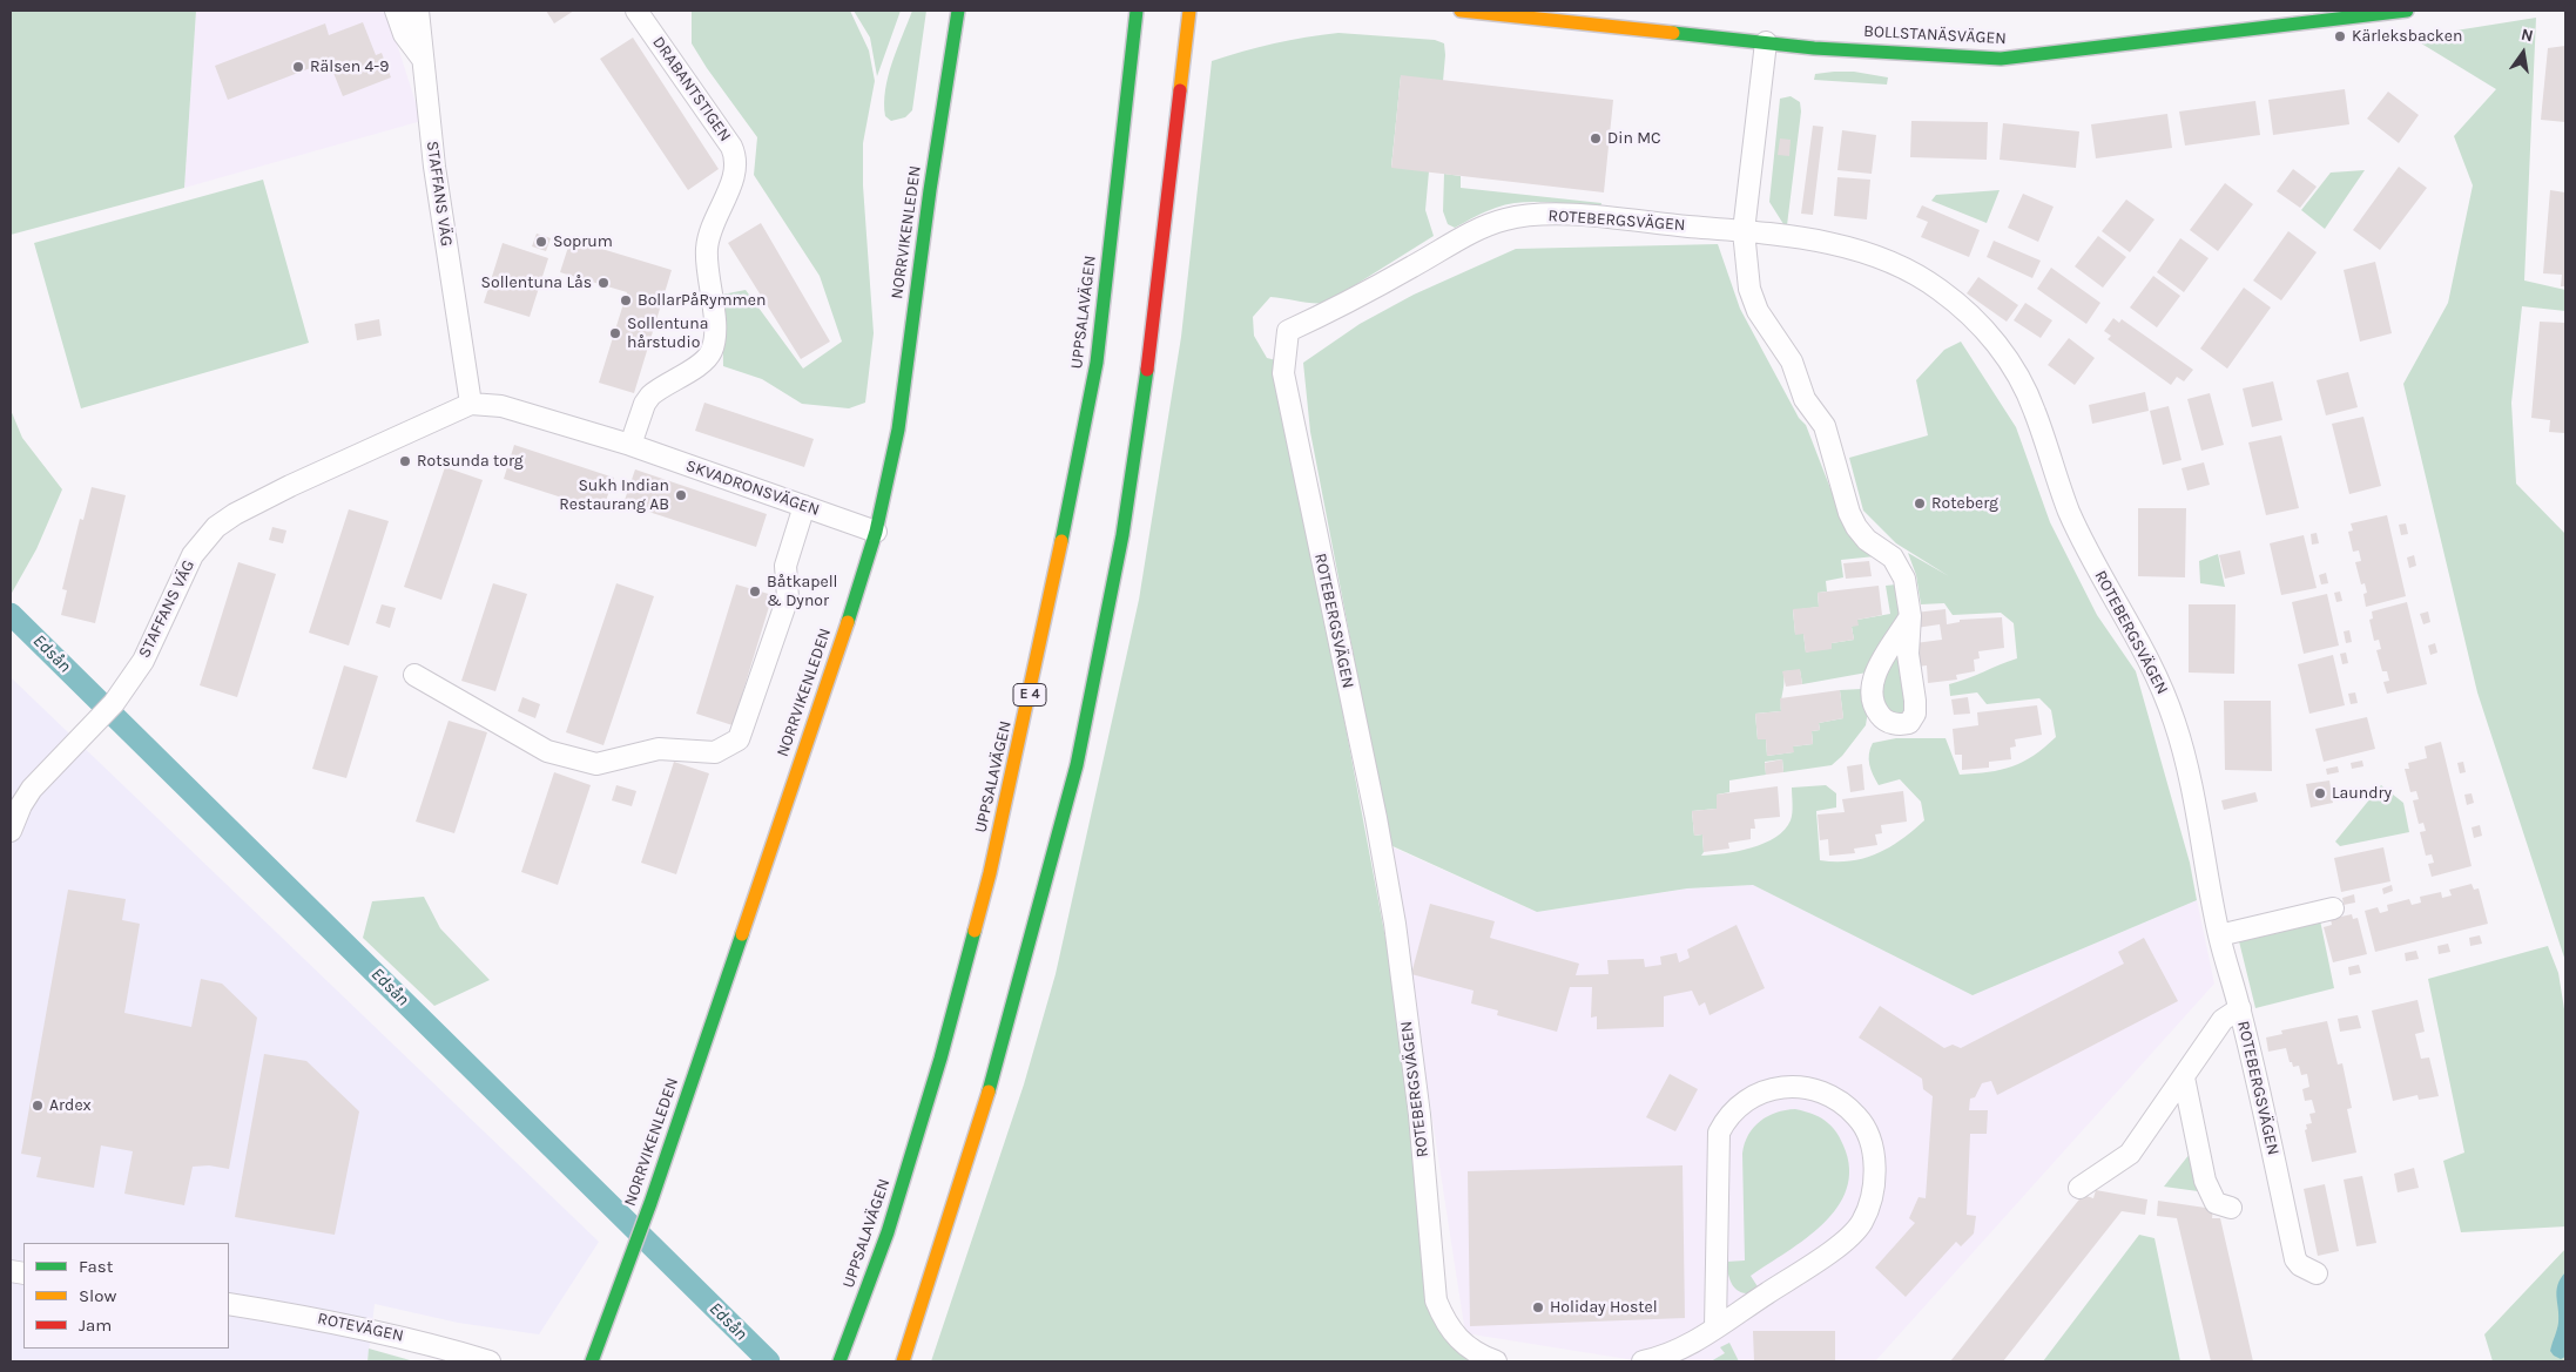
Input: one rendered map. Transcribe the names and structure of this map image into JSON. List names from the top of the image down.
{
  "streets": {
    "main road": [
      "BOLLSTANÄSVÄGEN",
      "NORRVIKENLEDEN",
      "UPPSALAVÄGEN",
      "E 4"
    ],
    "street": [
      "DRABANTSTIGEN",
      "STAFFANS VÄG",
      "ROTEBERGSVÄGEN",
      "SKVADRONSVÄGEN",
      "ROTEVÄGEN"
    ]
  },
  "crossings": [
    ["DRABANTSTIGEN", "SKVADRONSVÄGEN"],
    ["NORRVIKENLEDEN", "SKVADRONSVÄGEN"]
  ],
  "water": ["Edsån"],
  "places": [
    "Kärleksbacken",
    "Rälsen 4-9",
    "Din MC",
    "Soprum",
    "Sollentuna Lås",
    "BollarPåRymmen",
    "Sollentuna hårstudio",
    "Rotsunda torg",
    "Sukh Indian Restaurang AB",
    "Roteberg",
    "Båtkapell & Dynor",
    "Laundry",
    "Ardex",
    "Holiday Hostel"
  ],
  "legend": ["Fast", "Slow", "Jam"],
  "north": "top"
}
